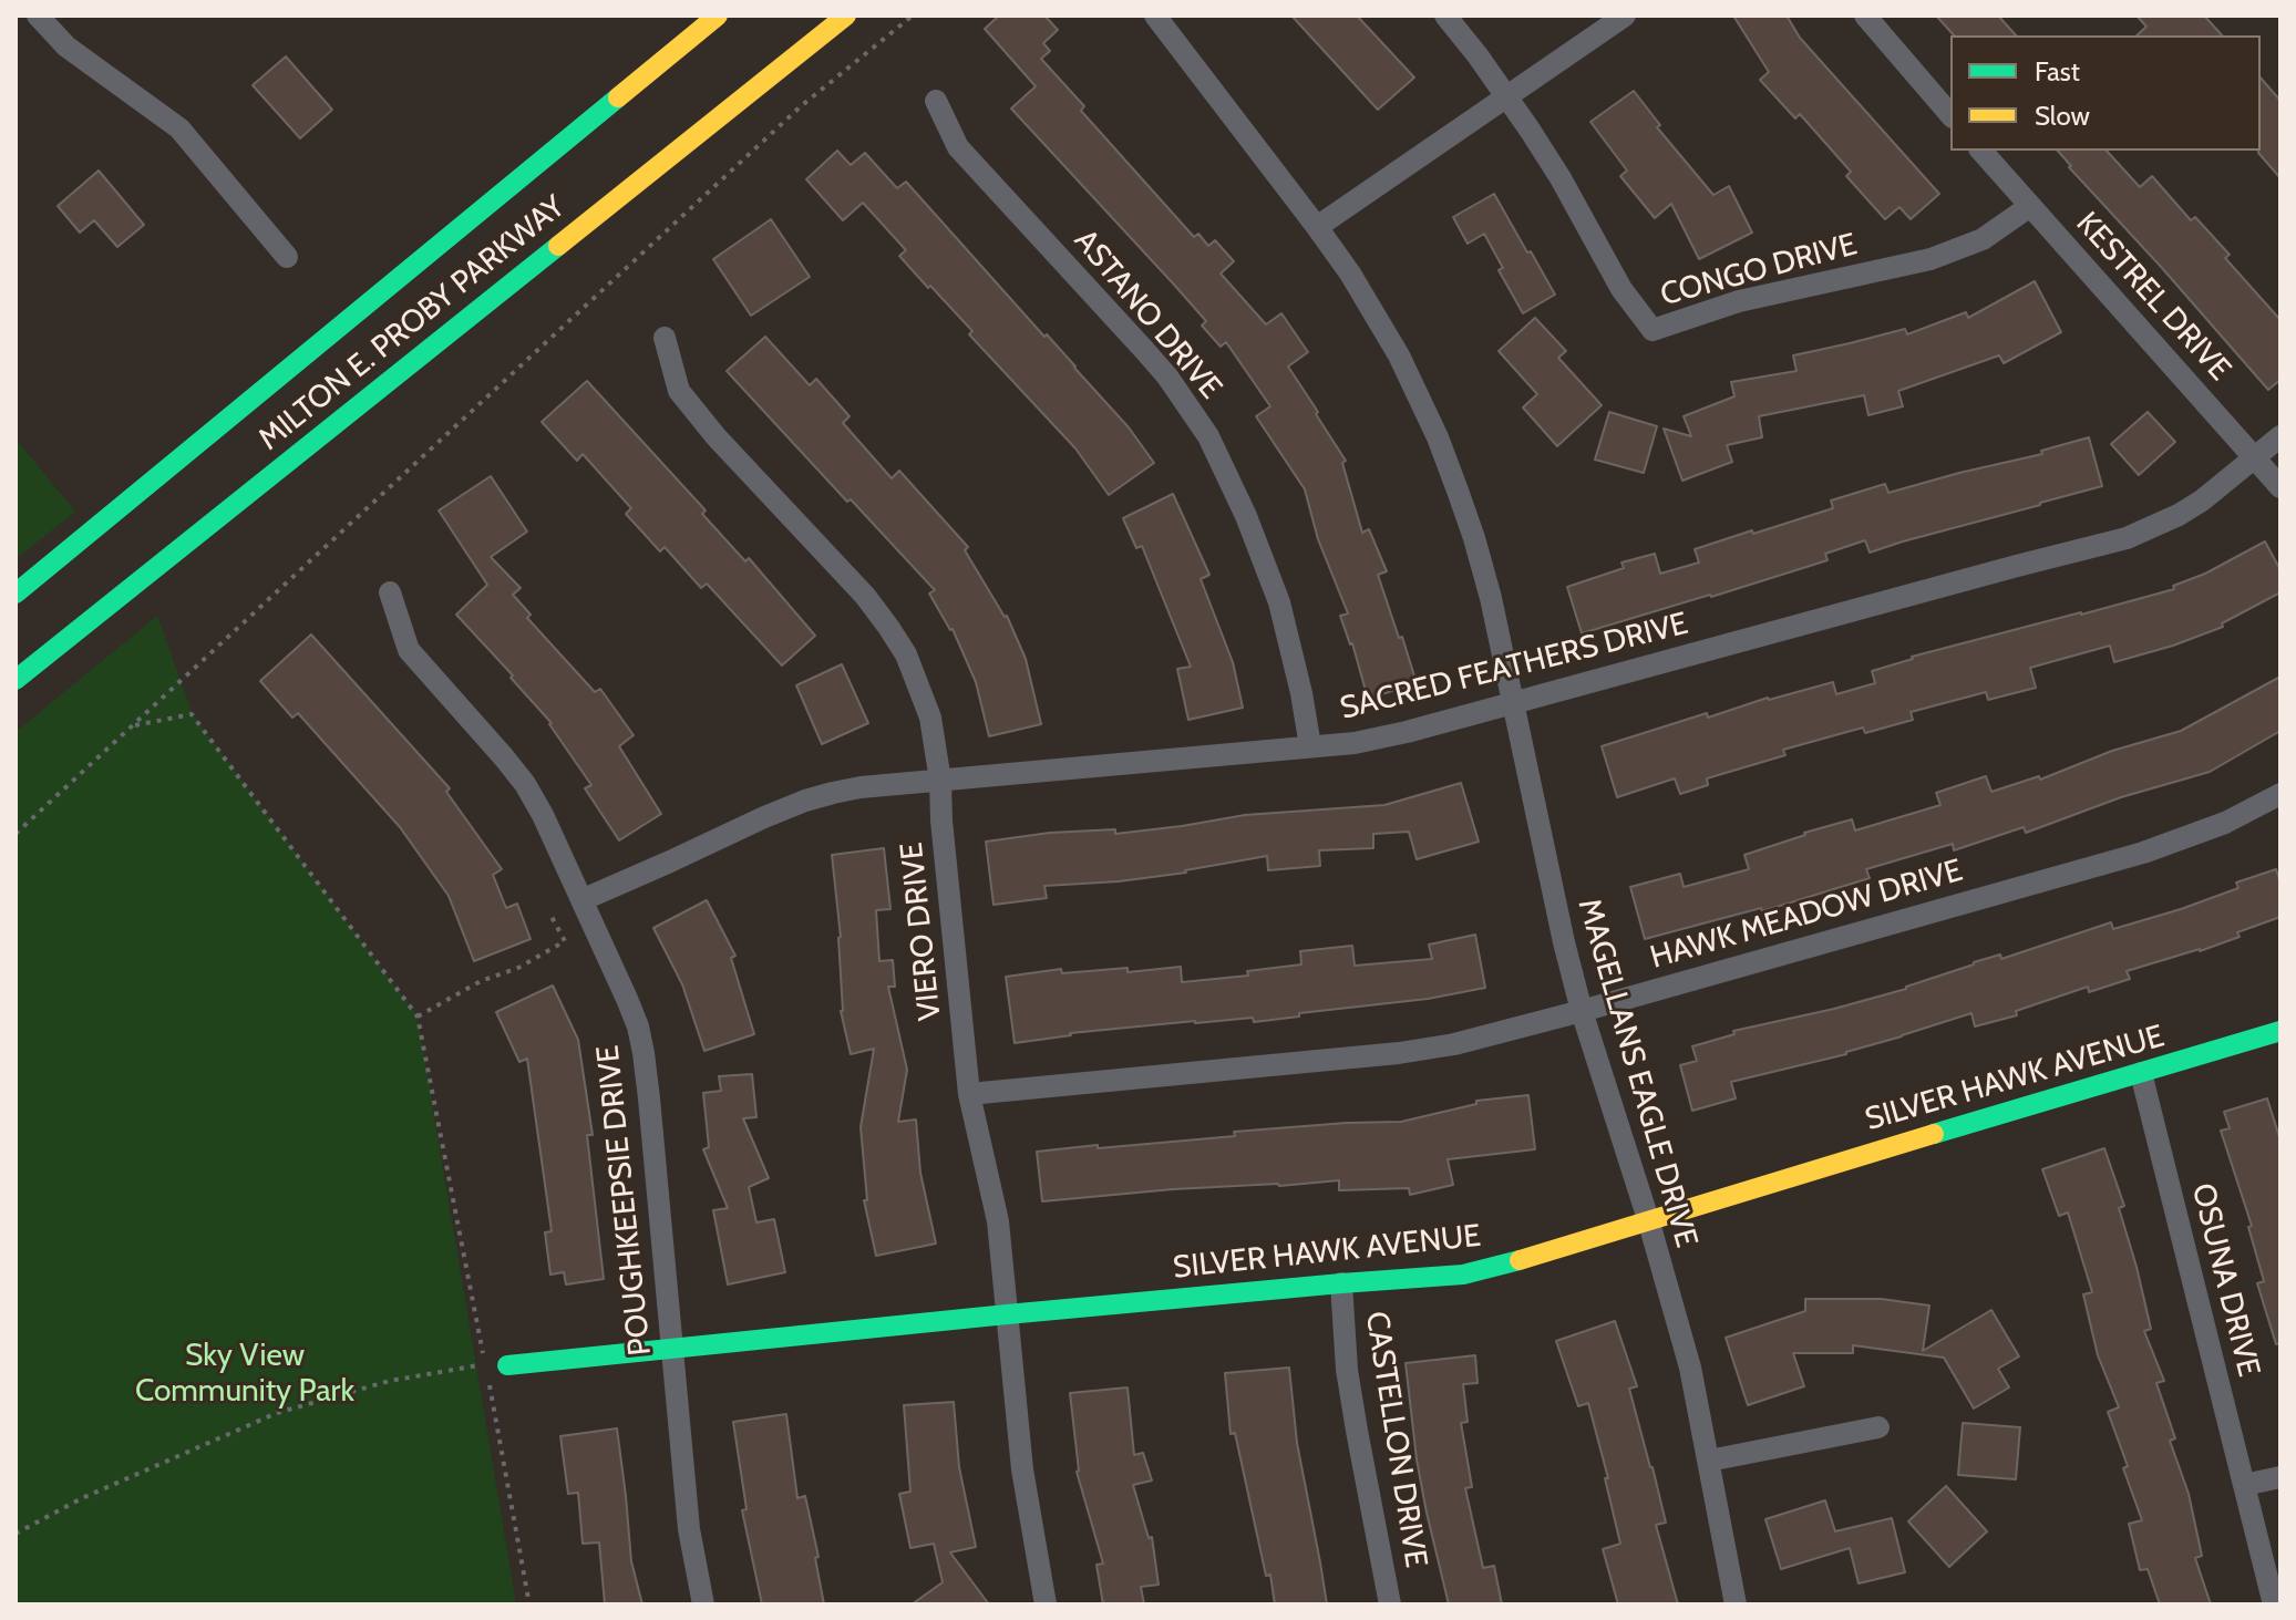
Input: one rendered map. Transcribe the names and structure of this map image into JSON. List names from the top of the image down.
{
  "streets": {
    "main road": ["MILTON E. PROBY PARKWAY", "SILVER HAWK AVENUE"],
    "street": [
      "CONGO DRIVE",
      "KESTREL DRIVE",
      "ASTANO DRIVE",
      "SACRED FEATHERS DRIVE",
      "HAWK MEADOW DRIVE",
      "VIERO DRIVE",
      "MAGELLANS EAGLE DRIVE",
      "POUGHKEEPSIE DRIVE",
      "OSUNA DRIVE",
      "CASTELLON DRIVE"
    ]
  },
  "crossings": [
    ["CONGO DRIVE", "KESTREL DRIVE"],
    ["KESTREL DRIVE", "SACRED FEATHERS DRIVE"],
    ["ASTANO DRIVE", "SACRED FEATHERS DRIVE"],
    ["SACRED FEATHERS DRIVE", "VIERO DRIVE"],
    ["SACRED FEATHERS DRIVE", "MAGELLANS EAGLE DRIVE"],
    ["SACRED FEATHERS DRIVE", "POUGHKEEPSIE DRIVE"],
    ["HAWK MEADOW DRIVE", "VIERO DRIVE"],
    ["HAWK MEADOW DRIVE", "MAGELLANS EAGLE DRIVE"],
    ["VIERO DRIVE", "SILVER HAWK AVENUE"],
    ["MAGELLANS EAGLE DRIVE", "SILVER HAWK AVENUE"],
    ["SILVER HAWK AVENUE", "POUGHKEEPSIE DRIVE"],
    ["SILVER HAWK AVENUE", "OSUNA DRIVE"],
    ["SILVER HAWK AVENUE", "CASTELLON DRIVE"]
  ],
  "parks": ["Sky View Community Park"],
  "legend": ["Fast", "Slow"]
}
